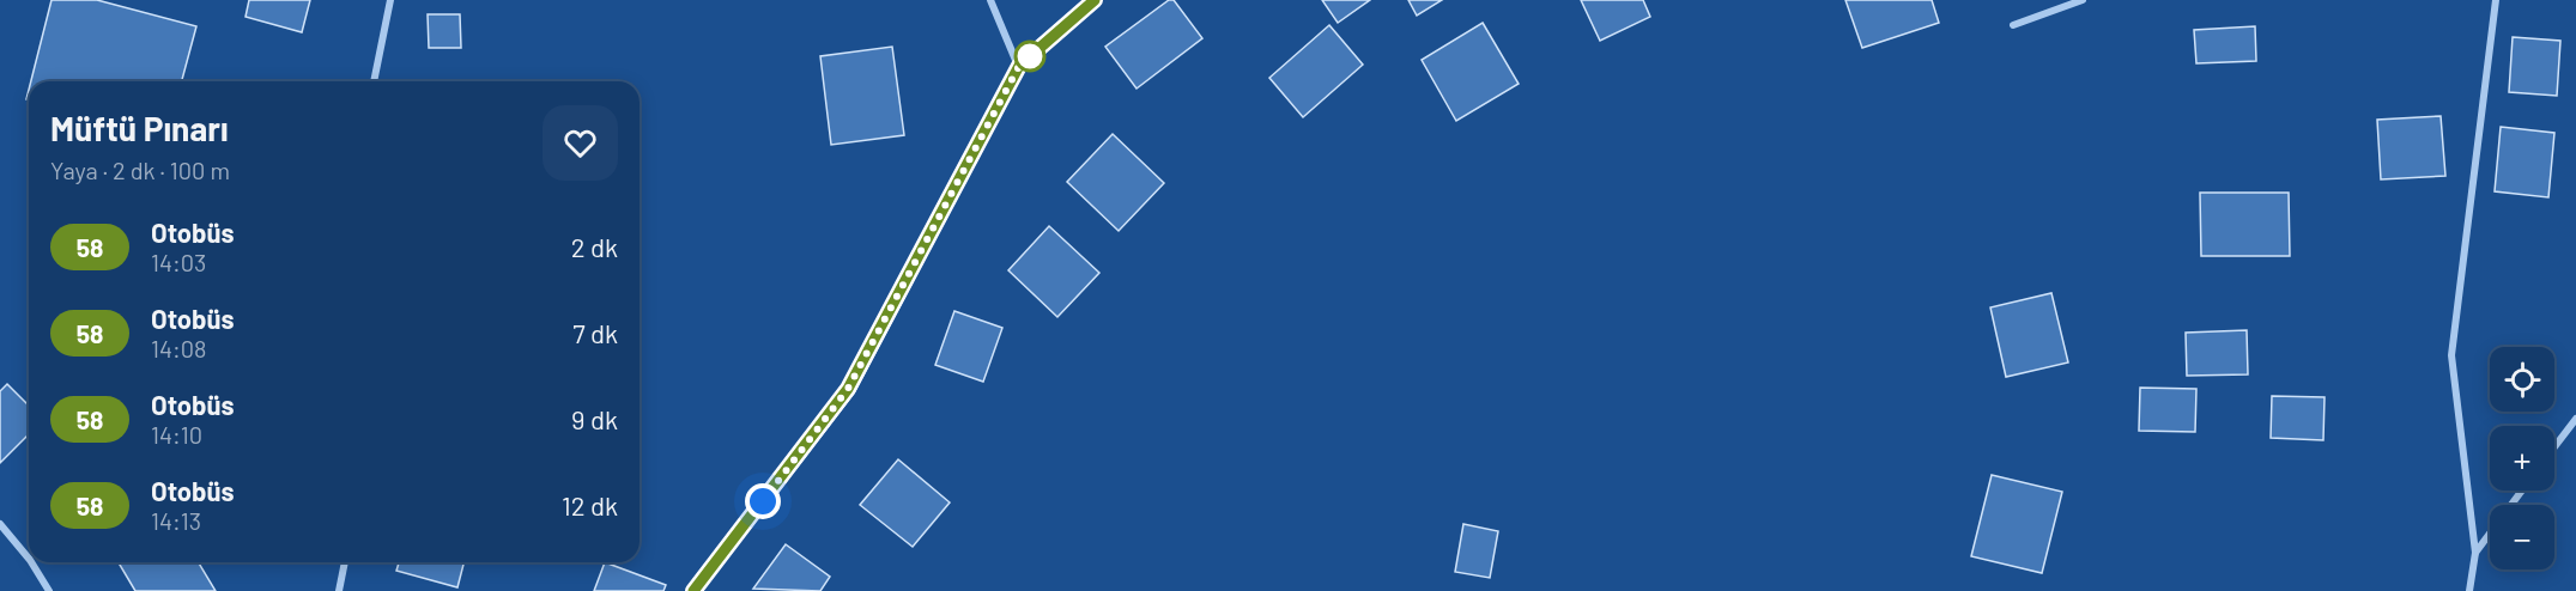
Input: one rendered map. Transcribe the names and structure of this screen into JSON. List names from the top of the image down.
{
  "lines": ["bus line 58"],
  "page": {
    "heading": ["Müftü Pınarı", "Yaya · 2 dk · 100 m"],
    "list": [
      {
        "mark": "58",
        "name": "Otobüs",
        "note": "14:03",
        "value": "2 dk"
      },
      {
        "mark": "58",
        "name": "Otobüs",
        "note": "14:08",
        "value": "7 dk"
      },
      {
        "mark": "58",
        "name": "Otobüs",
        "note": "14:10",
        "value": "9 dk"
      },
      {
        "mark": "58",
        "name": "Otobüs",
        "note": "14:13",
        "value": "12 dk"
      }
    ],
    "map_buttons": ["+", "−"]
  }
}
